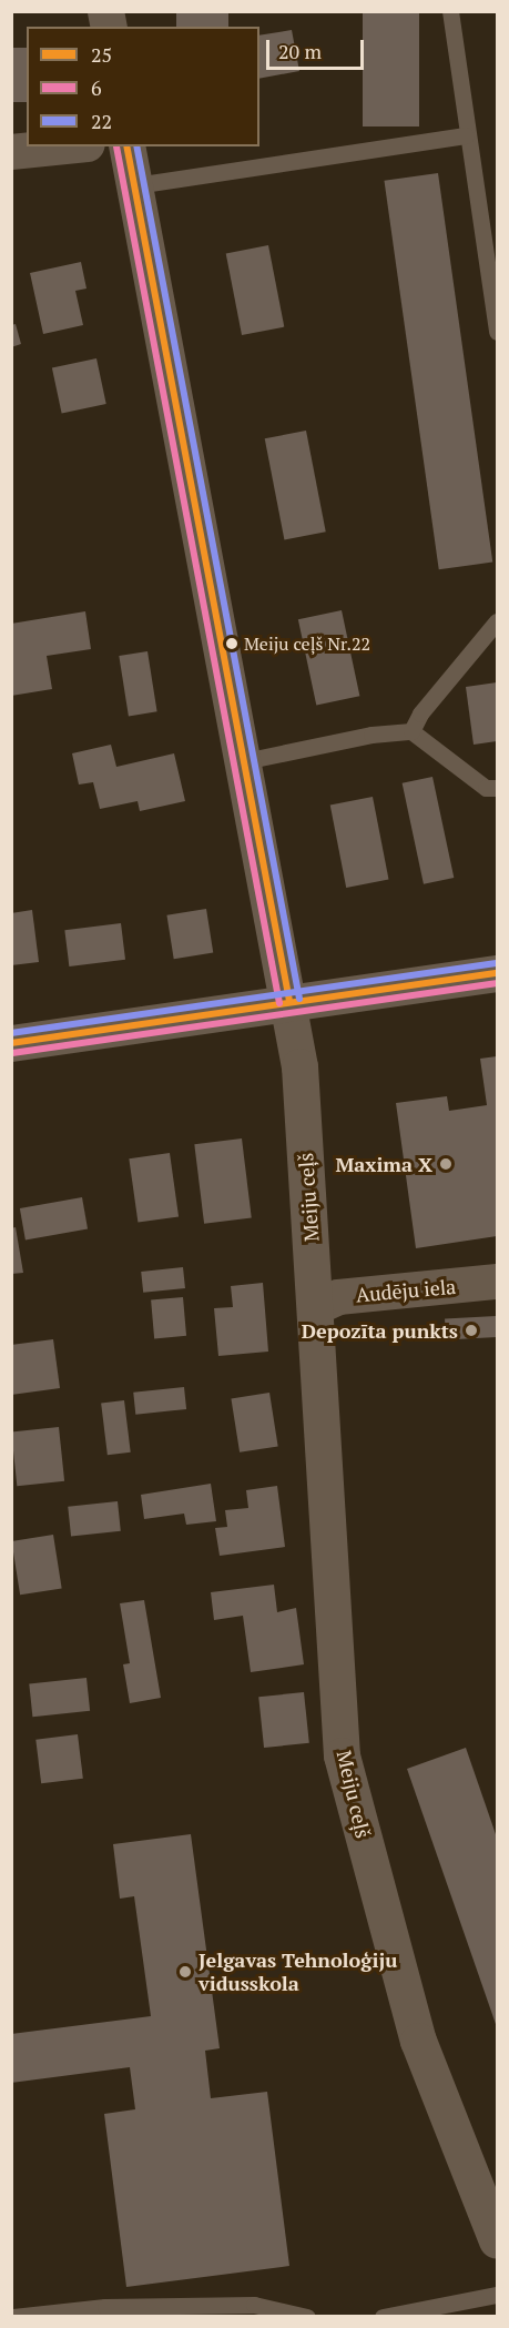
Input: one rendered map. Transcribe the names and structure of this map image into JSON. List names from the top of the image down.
{
  "streets": {
    "street": ["Meiju ceļš", "Audēju iela"]
  },
  "crossings": [
    ["Meiju ceļš", "Audēju iela"]
  ],
  "places": [
    "Meiju ceļš Nr.22",
    "Maxima X",
    "Depozīta punkts",
    "Jelgavas Tehnoloģiju vidusskola"
  ],
  "lines": ["transit line 25", "transit line 6", "transit line 22"],
  "legend": ["25", "6", "22"],
  "scale_bar": "20 m"
}
